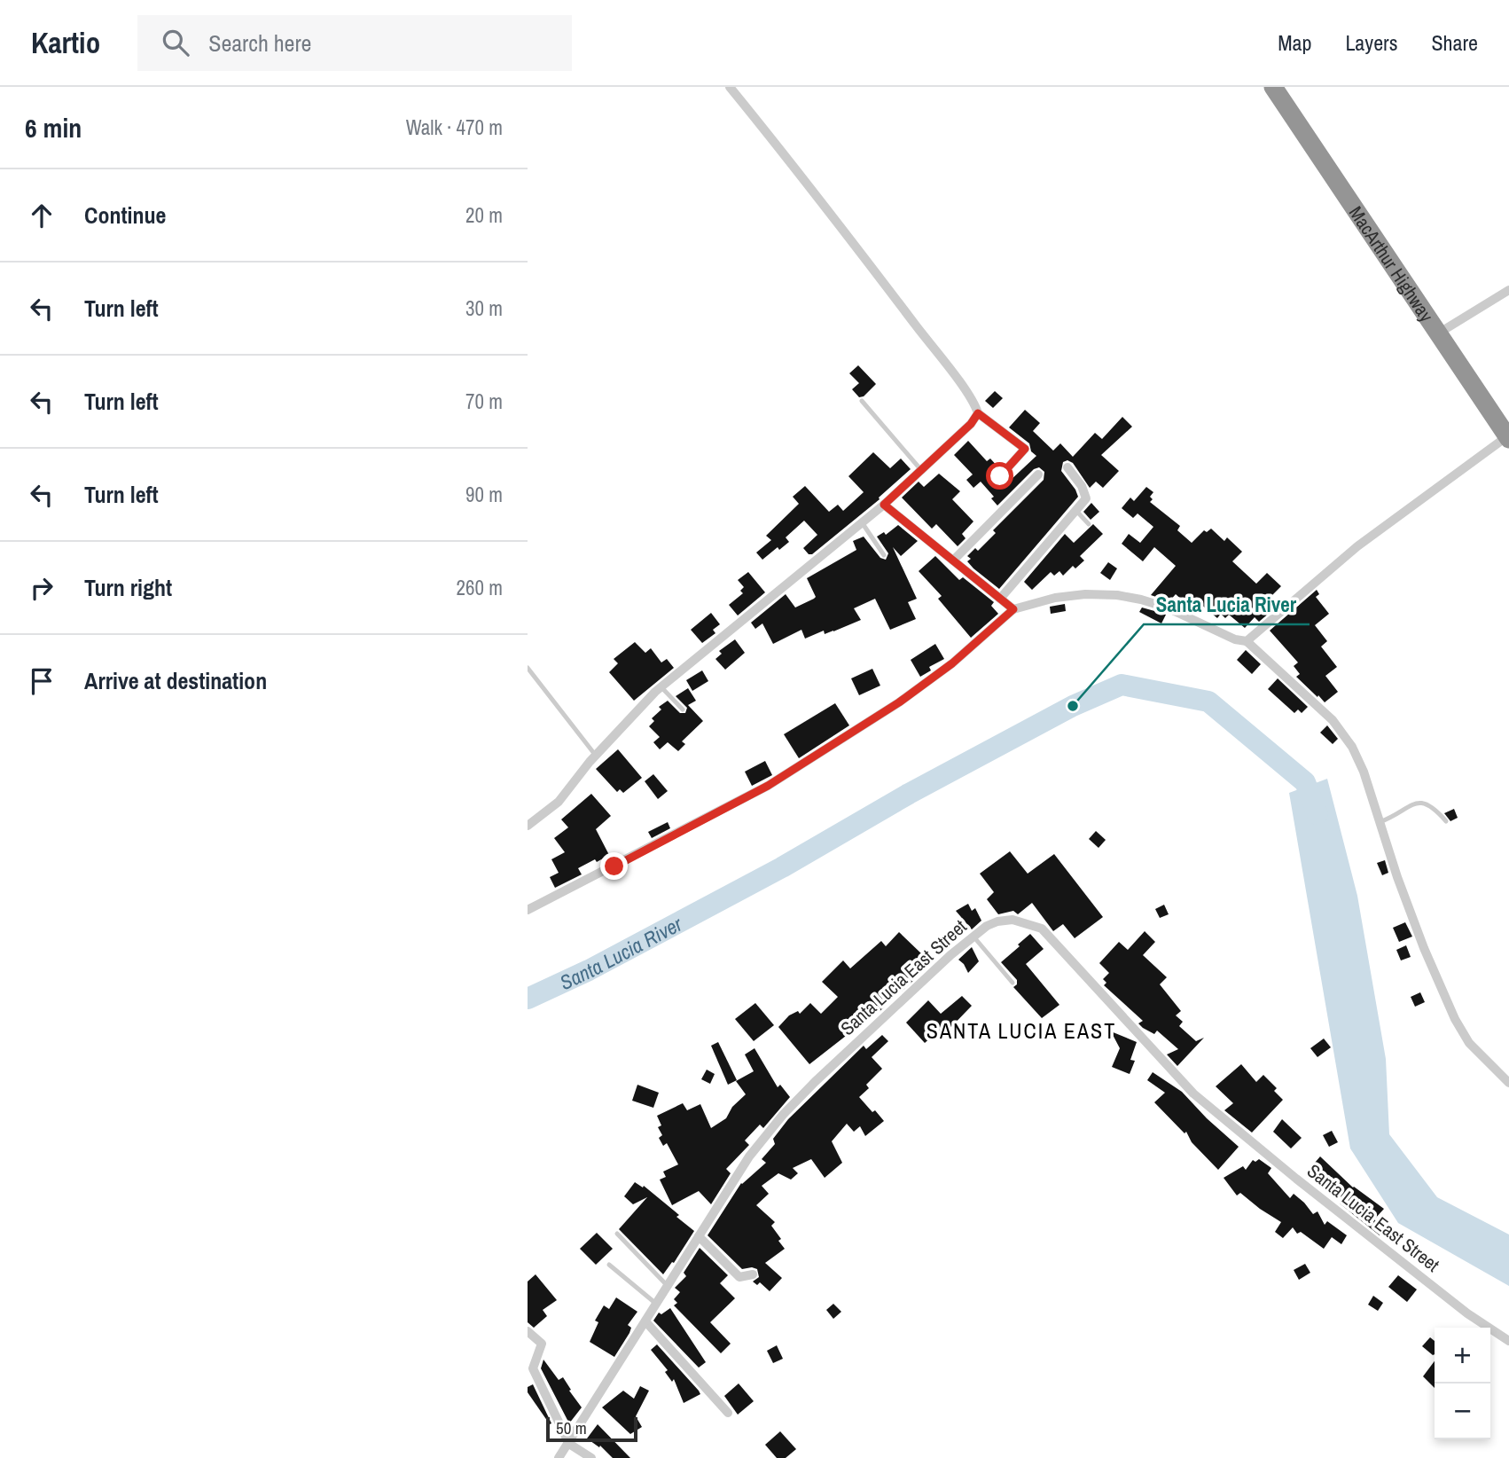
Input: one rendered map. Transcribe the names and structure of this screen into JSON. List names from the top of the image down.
{
  "streets": {
    "highway": ["MacArthur Highway"],
    "street": ["Santa Lucia East Street"]
  },
  "districts": ["SANTA LUCIA EAST"],
  "water": ["Santa Lucia River"],
  "places": ["Santa Lucia River"],
  "scale_bar": "50 m",
  "page": {
    "header": "Kartio",
    "search": "Search here",
    "nav": ["Map", "Layers", "Share"],
    "heading": ["6 min", "Walk · 470 m"],
    "list": [
      ["Continue", "20 m"],
      ["Turn left", "30 m"],
      ["Turn left", "70 m"],
      ["Turn left", "90 m"],
      ["Turn right", "260 m"],
      "Arrive at destination"
    ],
    "map_buttons": ["+", "−"],
    "scale": "50 m"
  }
}
